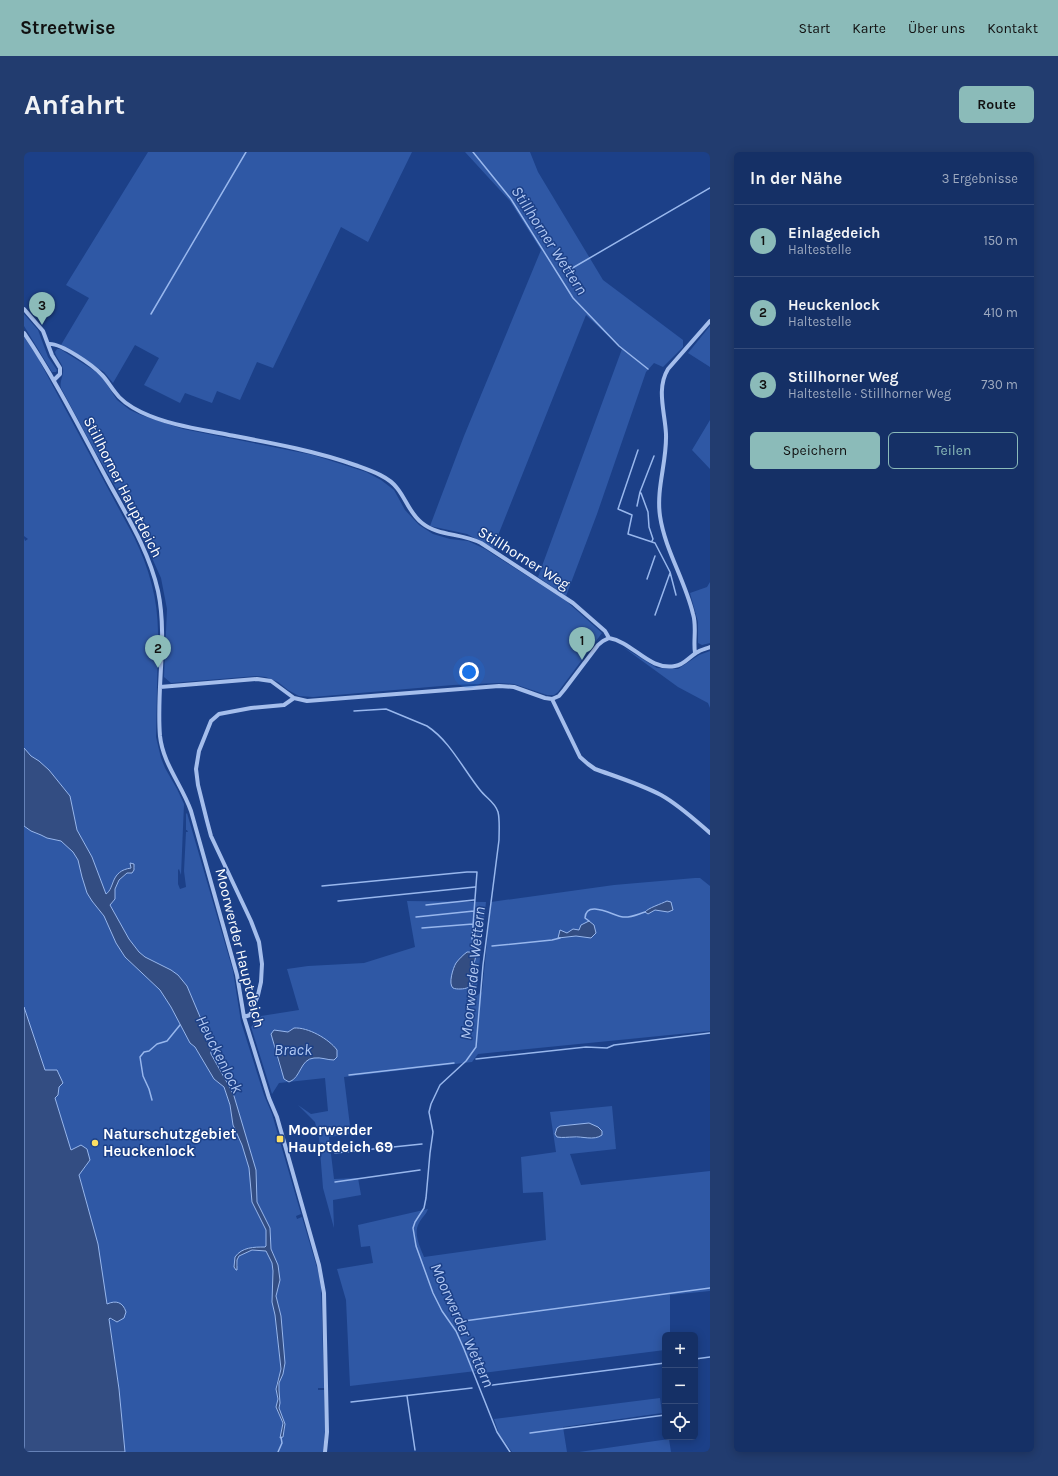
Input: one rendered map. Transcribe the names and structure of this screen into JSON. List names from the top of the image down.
{
  "streets": {
    "street": ["Stillhorner Hauptdeich", "Stillhorner Weg", "Moorwerder Hauptdeich"]
  },
  "crossings": [
    ["Stillhorner Hauptdeich", "Moorwerder Hauptdeich"]
  ],
  "water": [
    "Stillhorner Wettern",
    "Moorwerder Wettern",
    "Brack",
    "Heuckenlock"
  ],
  "places": {
    "transit": ["Moorwerder Hauptdeich 69"],
    "other": ["Naturschutzgebiet Heuckenlock"]
  },
  "page": {
    "header": "Streetwise",
    "nav": [
      "Start",
      "Karte",
      "Über uns",
      "Kontakt"
    ],
    "buttons": [
      "Route",
      ["Speichern", "Teilen"]
    ],
    "title": "Anfahrt",
    "heading": ["In der Nähe", "3 Ergebnisse"],
    "list": [
      {
        "mark": "1",
        "name": "Einlagedeich",
        "note": "Haltestelle",
        "value": "150 m"
      },
      {
        "mark": "2",
        "name": "Heuckenlock",
        "note": "Haltestelle",
        "value": "410 m"
      },
      {
        "mark": "3",
        "name": "Stillhorner Weg",
        "note": "Haltestelle · Stillhorner Weg",
        "value": "730 m"
      }
    ],
    "pins": ["3", "1", "2"],
    "map_buttons": ["+", "−"]
  }
}
